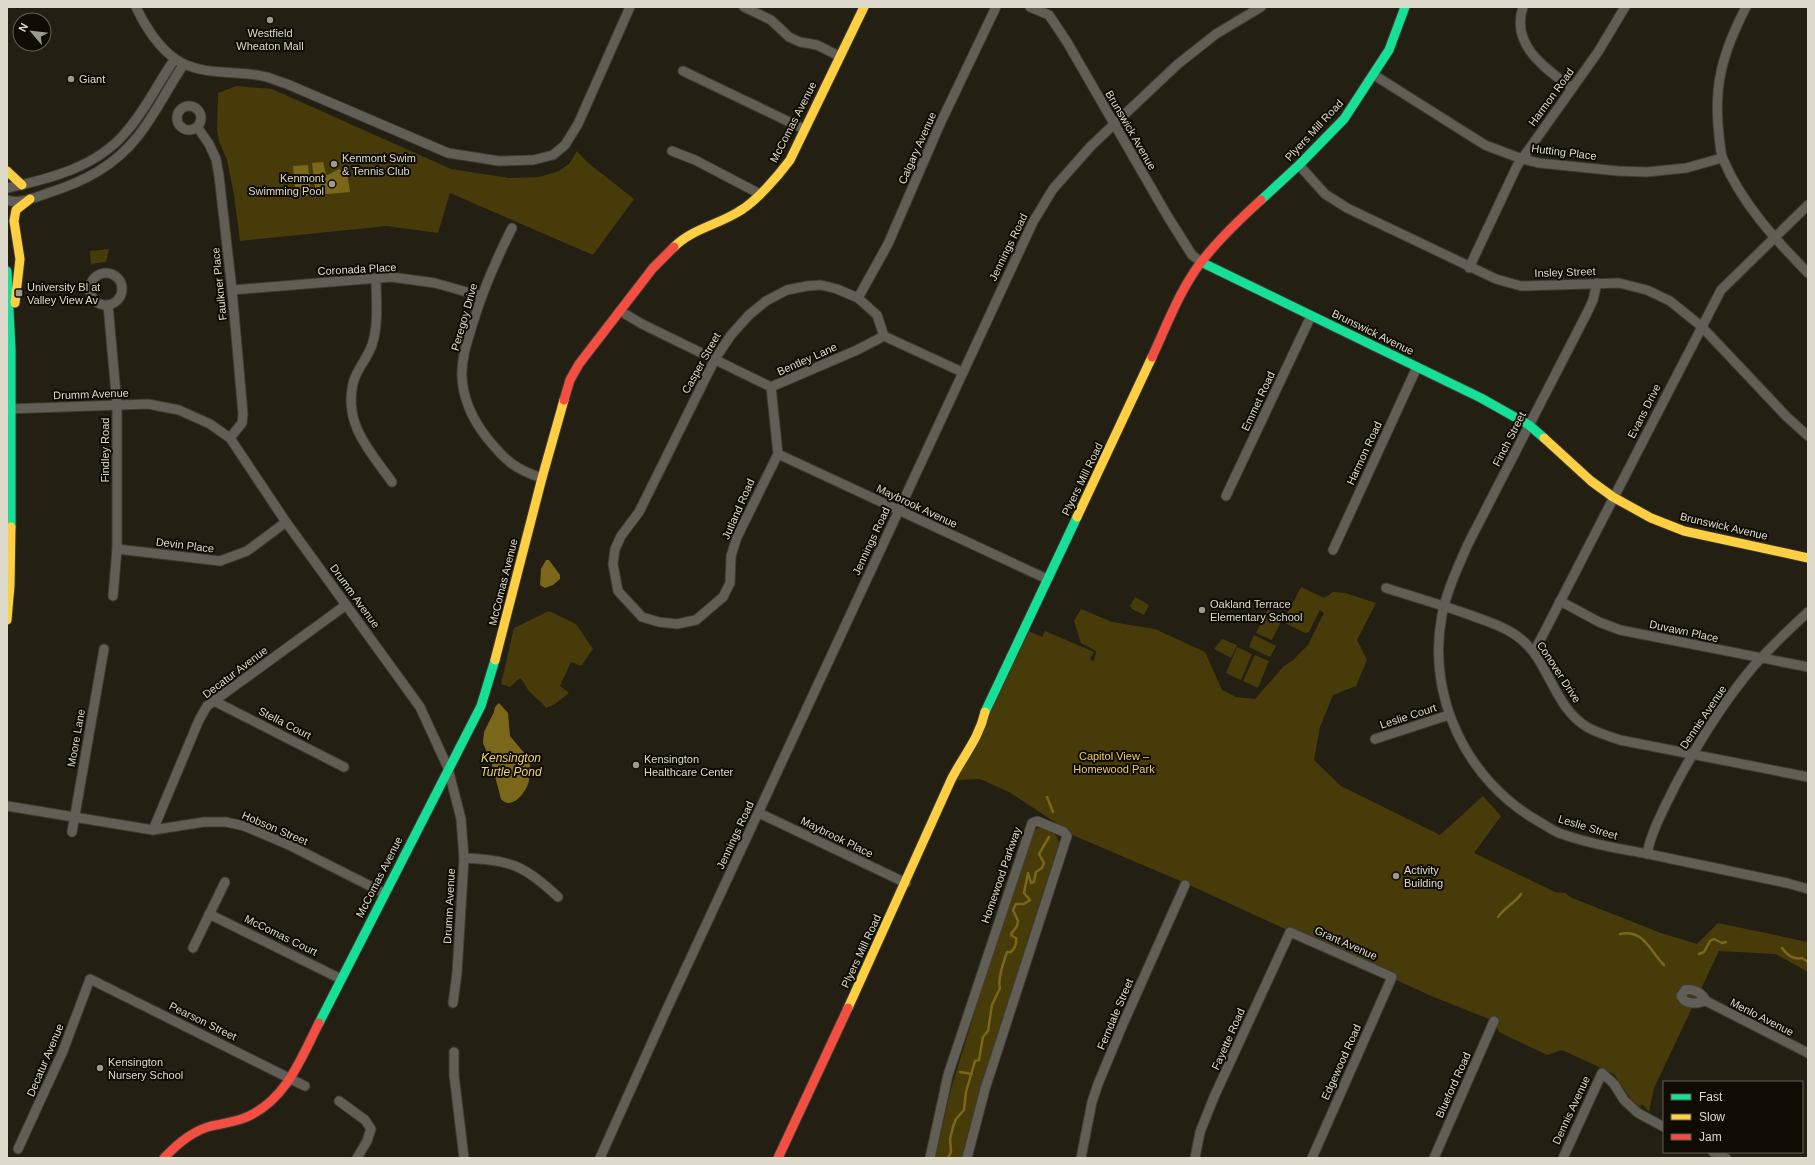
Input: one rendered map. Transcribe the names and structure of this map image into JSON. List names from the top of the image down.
{
  "streets": {
    "street": [
      "Harmon Road",
      "McComas Avenue",
      "Brunswick Avenue",
      "Plyers Mill Road",
      "Calgary Avenue",
      "Hutting Place",
      "Jennings Road",
      "Coronada Place",
      "Insley Street",
      "Faulkner Place",
      "Peregoy Drive",
      "Bentley Lane",
      "Casper Street",
      "Drumm Avenue",
      "Emmet Road",
      "Evans Drive",
      "Finch Street",
      "Findley Road",
      "Maybrook Avenue",
      "Jutland Road",
      "Devin Place",
      "Duvawn Place",
      "Decatur Avenue",
      "Conover Drive",
      "Leslie Court",
      "Dennis Avenue",
      "Stella Court",
      "Moore Lane",
      "Leslie Street",
      "Hobson Street",
      "Maybrook Place",
      "Homewood Parkway",
      "McComas Court",
      "Grant Avenue",
      "Ferndale Street",
      "Menlo Avenue",
      "Pearson Street",
      "Fayette Road",
      "Edgewood Road",
      "Blueford Road"
    ]
  },
  "crossings": [
    ["Harmon Road", "Brunswick Avenue"],
    ["Harmon Road", "Hutting Place"],
    ["Harmon Road", "Insley Street"],
    ["McComas Avenue", "Peregoy Drive"],
    ["McComas Avenue", "Bentley Lane"],
    ["McComas Avenue", "Drumm Avenue"],
    ["McComas Avenue", "Hobson Street"],
    ["McComas Avenue", "McComas Court"],
    ["McComas Avenue", "Pearson Street"],
    ["Brunswick Avenue", "Plyers Mill Road"],
    ["Brunswick Avenue", "Jennings Road"],
    ["Brunswick Avenue", "Emmet Road"],
    ["Brunswick Avenue", "Evans Drive"],
    ["Brunswick Avenue", "Finch Street"],
    ["Plyers Mill Road", "Hutting Place"],
    ["Plyers Mill Road", "Insley Street"],
    ["Plyers Mill Road", "Maybrook Avenue"],
    ["Plyers Mill Road", "Maybrook Place"],
    ["Calgary Avenue", "Casper Street"],
    ["Jennings Road", "Maybrook Avenue"],
    ["Jennings Road", "Maybrook Place"],
    ["Coronada Place", "Faulkner Place"],
    ["Coronada Place", "Peregoy Drive"],
    ["Insley Street", "Evans Drive"],
    ["Insley Street", "Finch Street"],
    ["Faulkner Place", "Drumm Avenue"],
    ["Bentley Lane", "Casper Street"],
    ["Casper Street", "Jutland Road"],
    ["Drumm Avenue", "Findley Road"],
    ["Drumm Avenue", "Devin Place"],
    ["Drumm Avenue", "Decatur Avenue"],
    ["Evans Drive", "Duvawn Place"],
    ["Evans Drive", "Conover Drive"],
    ["Finch Street", "Conover Drive"],
    ["Finch Street", "Leslie Street"],
    ["Findley Road", "Devin Place"],
    ["Maybrook Avenue", "Jutland Road"],
    ["Duvawn Place", "Dennis Avenue"],
    ["Decatur Avenue", "Stella Court"],
    ["Decatur Avenue", "Hobson Street"],
    ["Decatur Avenue", "Pearson Street"],
    ["Conover Drive", "Dennis Avenue"],
    ["Conover Drive", "Leslie Street"],
    ["Leslie Court", "Leslie Street"],
    ["Dennis Avenue", "Leslie Street"],
    ["Moore Lane", "Hobson Street"],
    ["Grant Avenue", "Fayette Road"],
    ["Grant Avenue", "Edgewood Road"]
  ],
  "water": ["Kensington Turtle Pond"],
  "parks": ["Capitol View – Homewood Park"],
  "places": {
    "other": [
      "Westfield Wheaton Mall",
      "Giant",
      "Kenmont Swim & Tennis Club",
      "Kenmont Swimming Pool",
      "Oakland Terrace Elementary School",
      "Kensington Healthcare Center",
      "Activity Building",
      "Kensington Nursery School"
    ],
    "transit": ["University Bl at Valley View Av"]
  },
  "legend": ["Fast", "Slow", "Jam"],
  "north": "top left"
}
